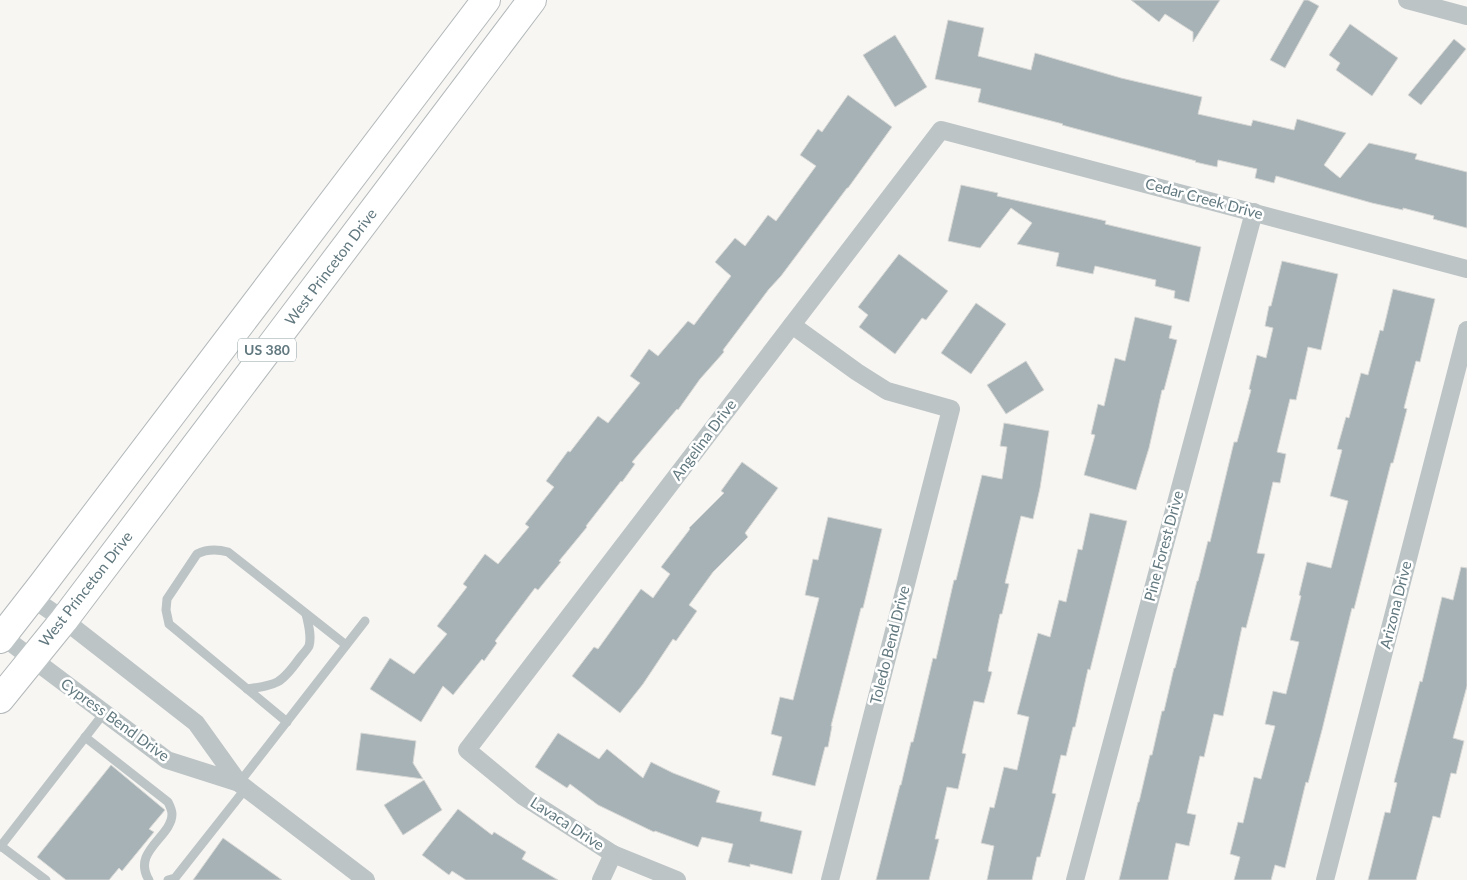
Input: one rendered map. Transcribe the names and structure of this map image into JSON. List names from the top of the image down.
{
  "streets": {
    "highway": ["West Princeton Drive", "US 380"],
    "street": [
      "Cedar Creek Drive",
      "Angelina Drive",
      "Pine Forest Drive",
      "Arizona Drive",
      "Toledo Bend Drive",
      "Cypress Bend Drive",
      "Lavaca Drive"
    ]
  },
  "crossings": [
    ["Cedar Creek Drive", "Angelina Drive"],
    ["Cedar Creek Drive", "Pine Forest Drive"],
    ["West Princeton Drive", "Cypress Bend Drive"],
    ["US 380", "Cypress Bend Drive"],
    ["Angelina Drive", "Toledo Bend Drive"],
    ["Angelina Drive", "Lavaca Drive"]
  ]
}
